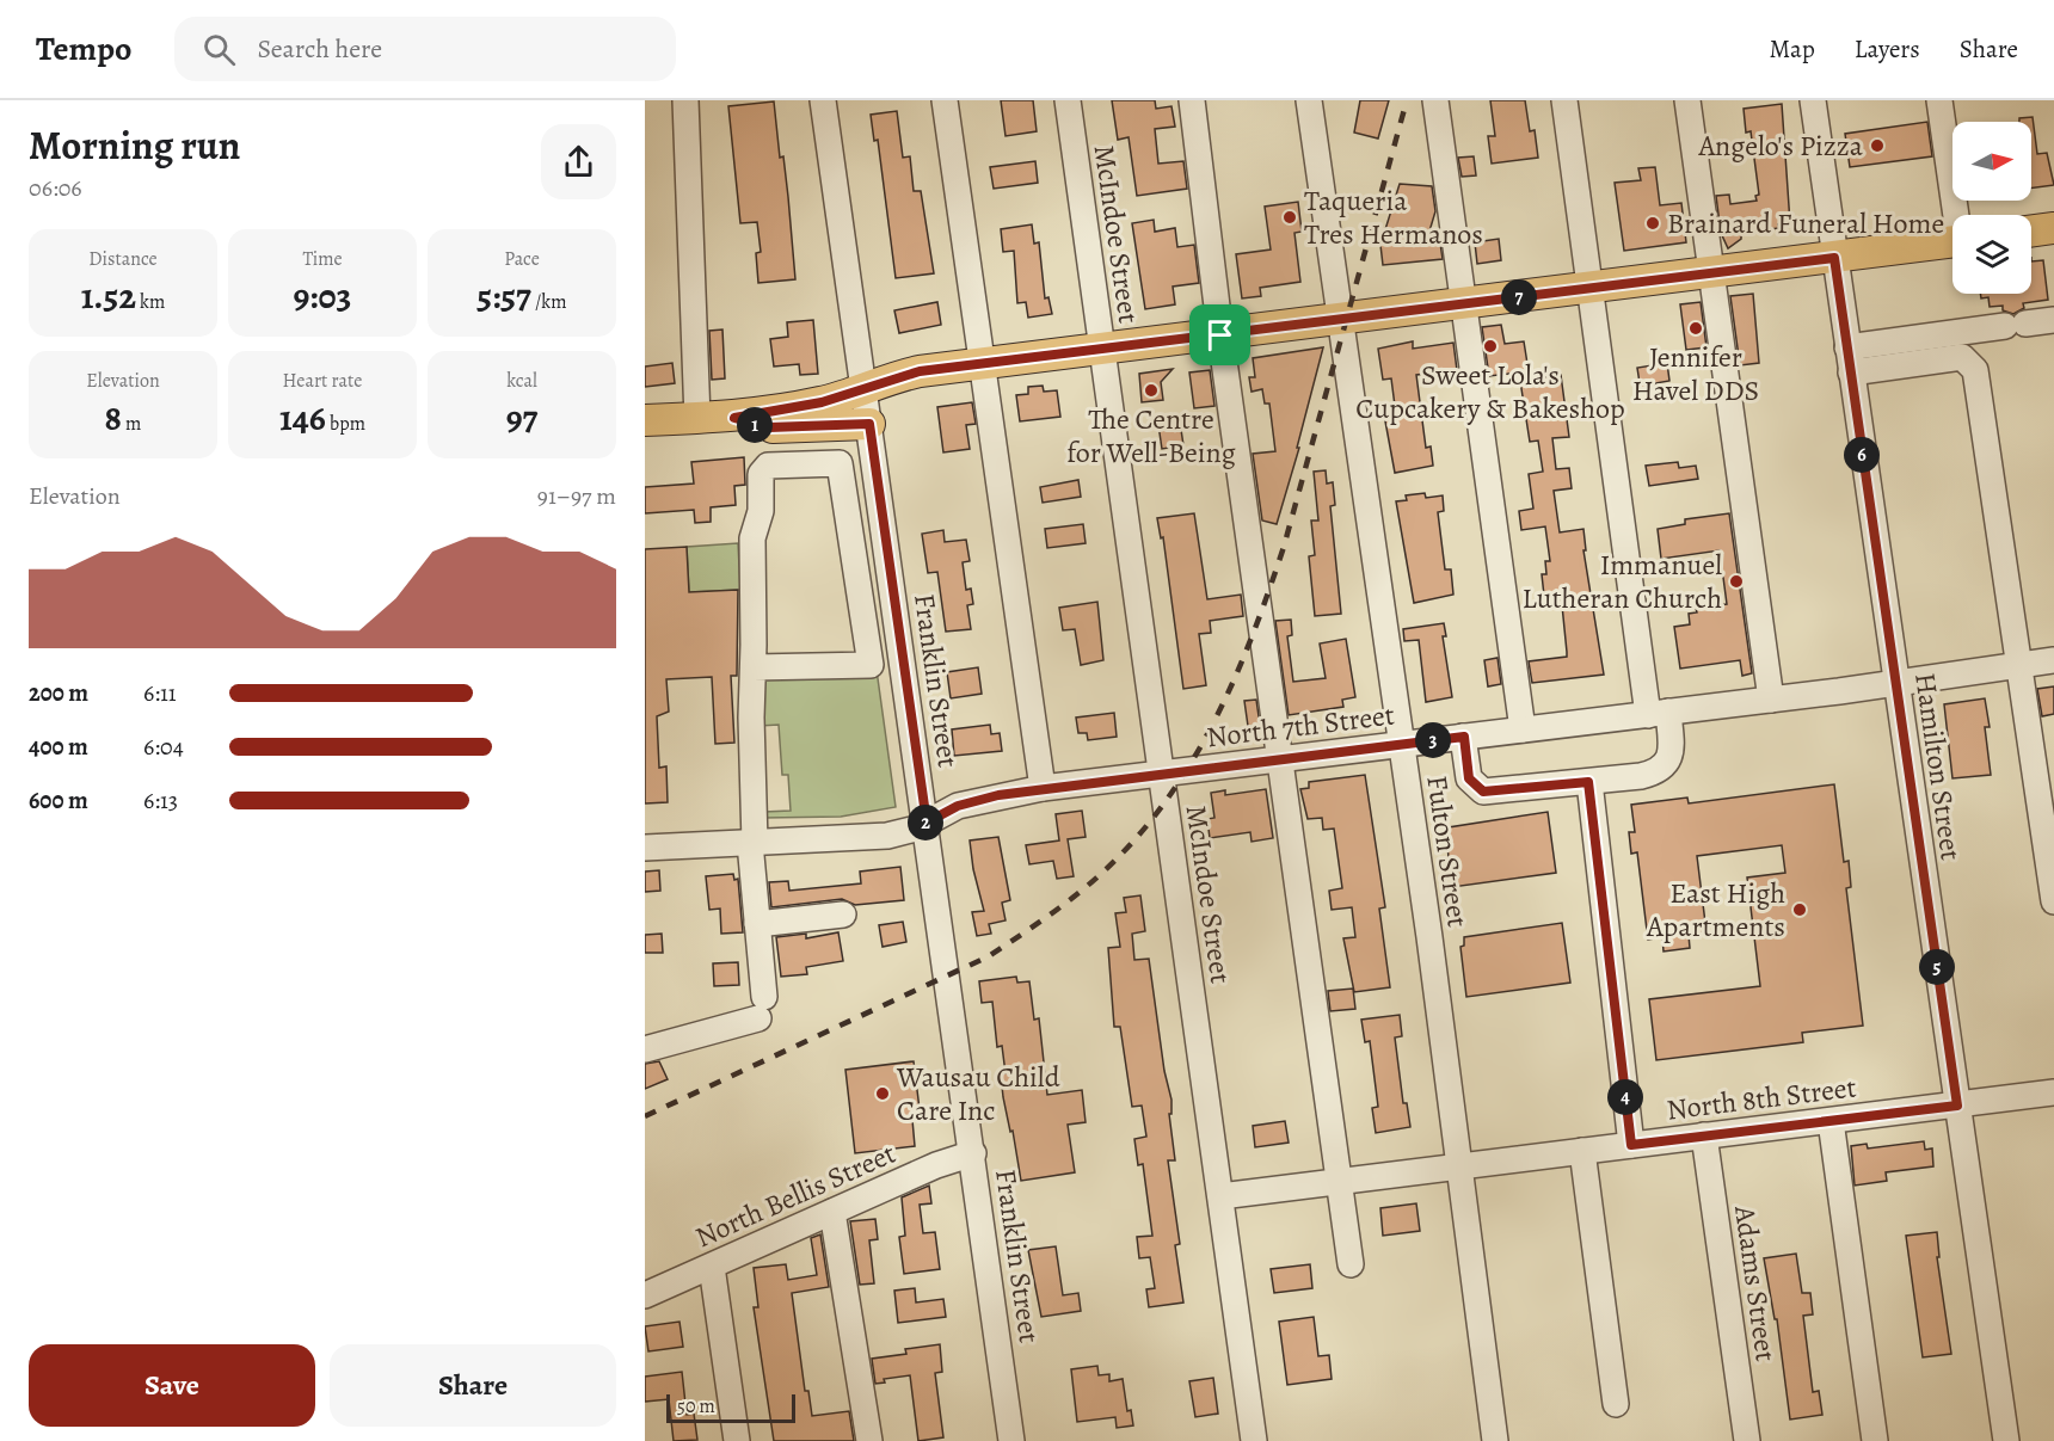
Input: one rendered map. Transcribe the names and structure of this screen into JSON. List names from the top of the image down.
{
  "streets": {
    "street": [
      "McIndoe Street",
      "Franklin Street",
      "North 7th Street",
      "Hamilton Street",
      "Fulton Street",
      "North 8th Street",
      "North Bellis Street",
      "Adams Street"
    ]
  },
  "crossings": [
    ["McIndoe Street", "North 7th Street"],
    ["McIndoe Street", "North 8th Street"],
    ["Franklin Street", "North 7th Street"],
    ["Franklin Street", "North Bellis Street"],
    ["North 7th Street", "Hamilton Street"],
    ["North 7th Street", "Fulton Street"],
    ["Hamilton Street", "North 8th Street"],
    ["Fulton Street", "North 8th Street"],
    ["North 8th Street", "Adams Street"]
  ],
  "places": [
    "Angelo's Pizza",
    "Taqueria Tres Hermanos",
    "Brainard Funeral Home",
    "Jennifer Havel DDS",
    "Sweet Lola's Cupcakery & Bakeshop",
    "The Centre for Well-Being",
    "Immanuel Lutheran Church",
    "East High Apartments",
    "Wausau Child Care Inc"
  ],
  "scale_bar": "50 m",
  "north": "right",
  "page": {
    "header": "Tempo",
    "search": "Search here",
    "nav": ["Map", "Layers", "Share"],
    "heading": ["Morning run", "06:06"],
    "stats": [
      ["Distance", "1.52 km"],
      ["Time", "9:03"],
      ["Pace", "5:57 /km"],
      ["Elevation", "8 m"],
      ["Heart rate", "146 bpm"],
      ["kcal", "97"]
    ],
    "pins": [
      "7",
      "1",
      "6",
      "3",
      "2",
      "5",
      "4"
    ],
    "chart": ["Elevation", "91–97 m"],
    "list": [
      {
        "name": "200 m",
        "note": "6:11"
      },
      {
        "name": "400 m",
        "note": "6:04"
      },
      {
        "name": "600 m",
        "note": "6:13"
      }
    ],
    "buttons": ["Save", "Share"],
    "scale": "50 m"
  }
}
